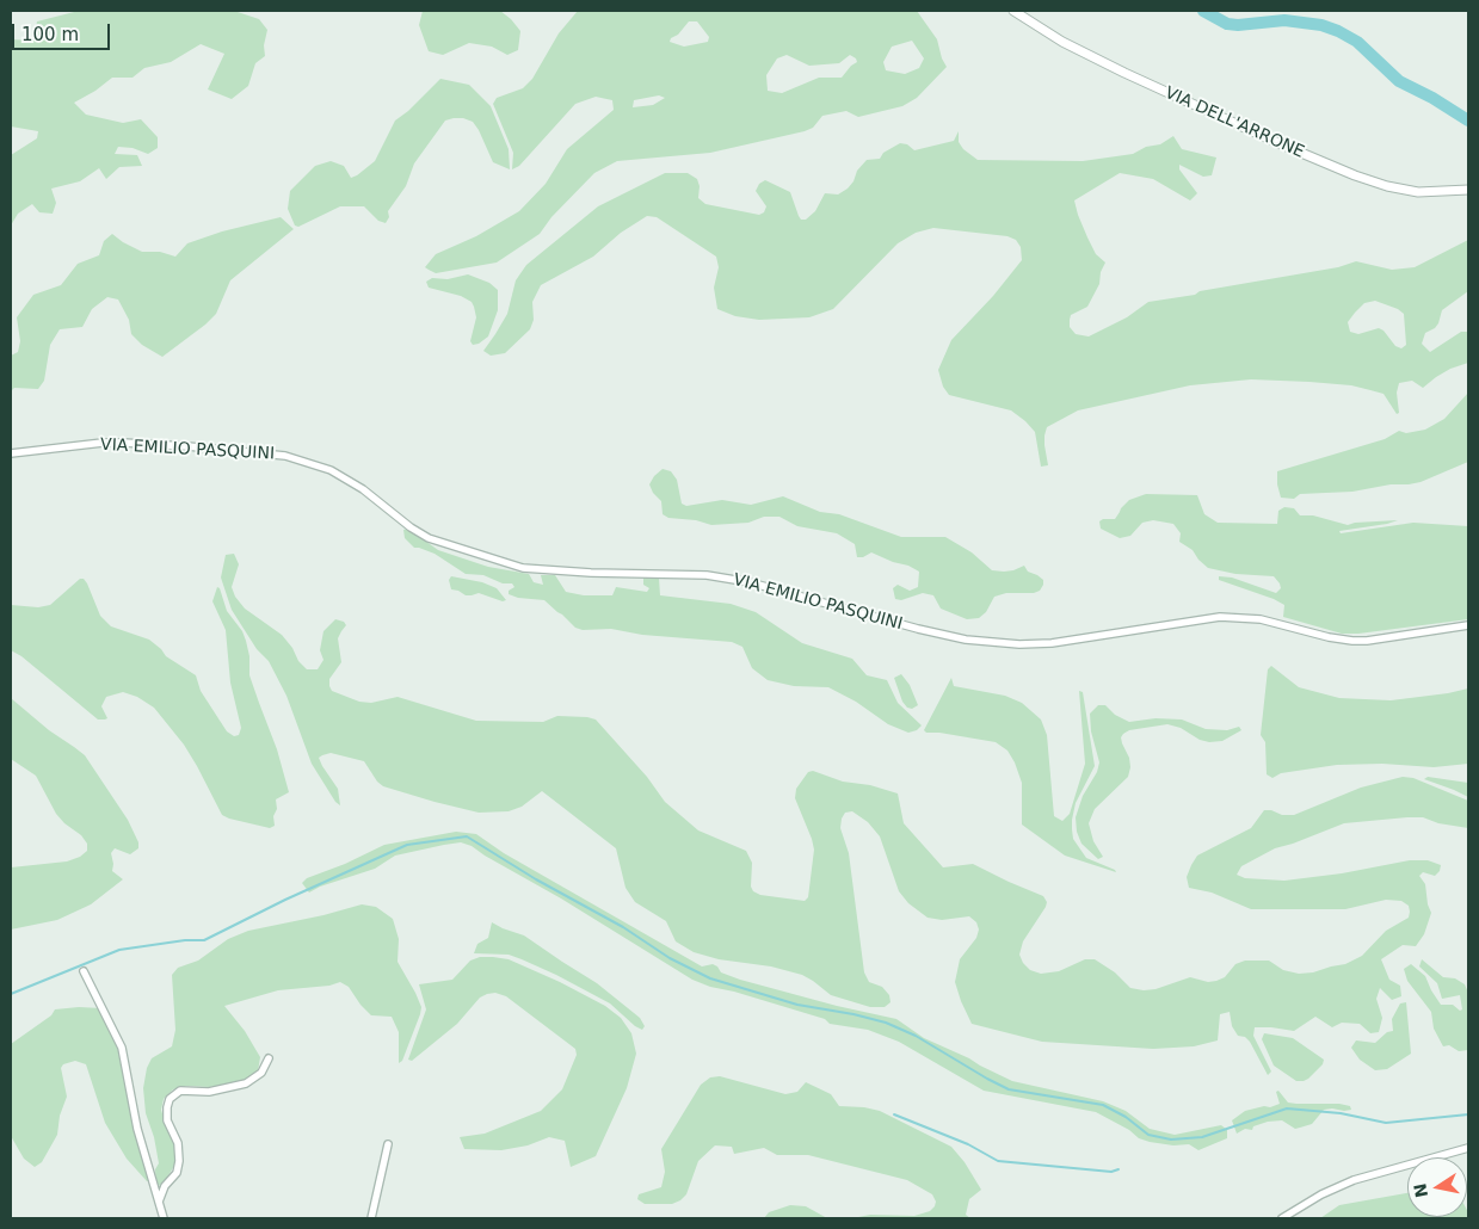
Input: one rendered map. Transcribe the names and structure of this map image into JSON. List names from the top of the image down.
{
  "streets": {
    "street": ["VIA DELL'ARRONE", "VIA EMILIO PASQUINI"]
  },
  "scale_bar": "100 m",
  "north": "left"
}
